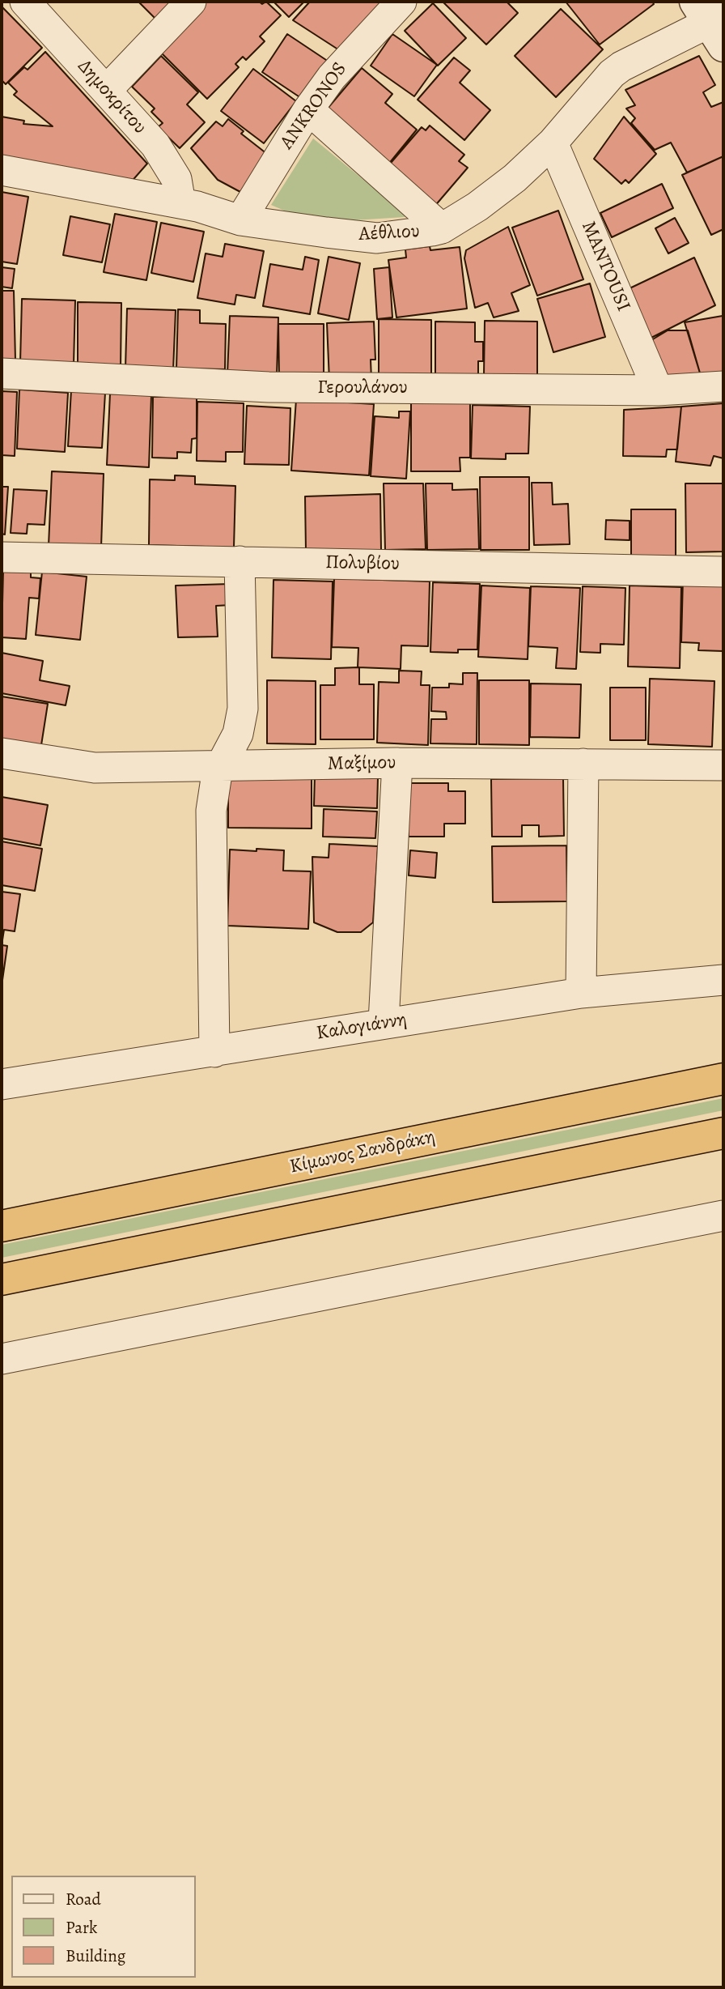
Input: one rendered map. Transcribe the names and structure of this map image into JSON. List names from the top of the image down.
{
  "streets": {
    "highway": ["Κίμωνος Σανδράκη"],
    "street": [
      "Δημοκρίτου",
      "ANKRONOS",
      "Αέθλιου",
      "MANTOUSI",
      "Γερουλάνου",
      "Πολυβίου",
      "Μαξίμου",
      "Καλογιάννη"
    ]
  },
  "crossings": [
    ["Δημοκρίτου", "Αέθλιου"],
    ["ANKRONOS", "Αέθλιου"],
    ["Αέθλιου", "MANTOUSI"],
    ["MANTOUSI", "Γερουλάνου"]
  ],
  "legend": ["Road", "Park", "Building"]
}
